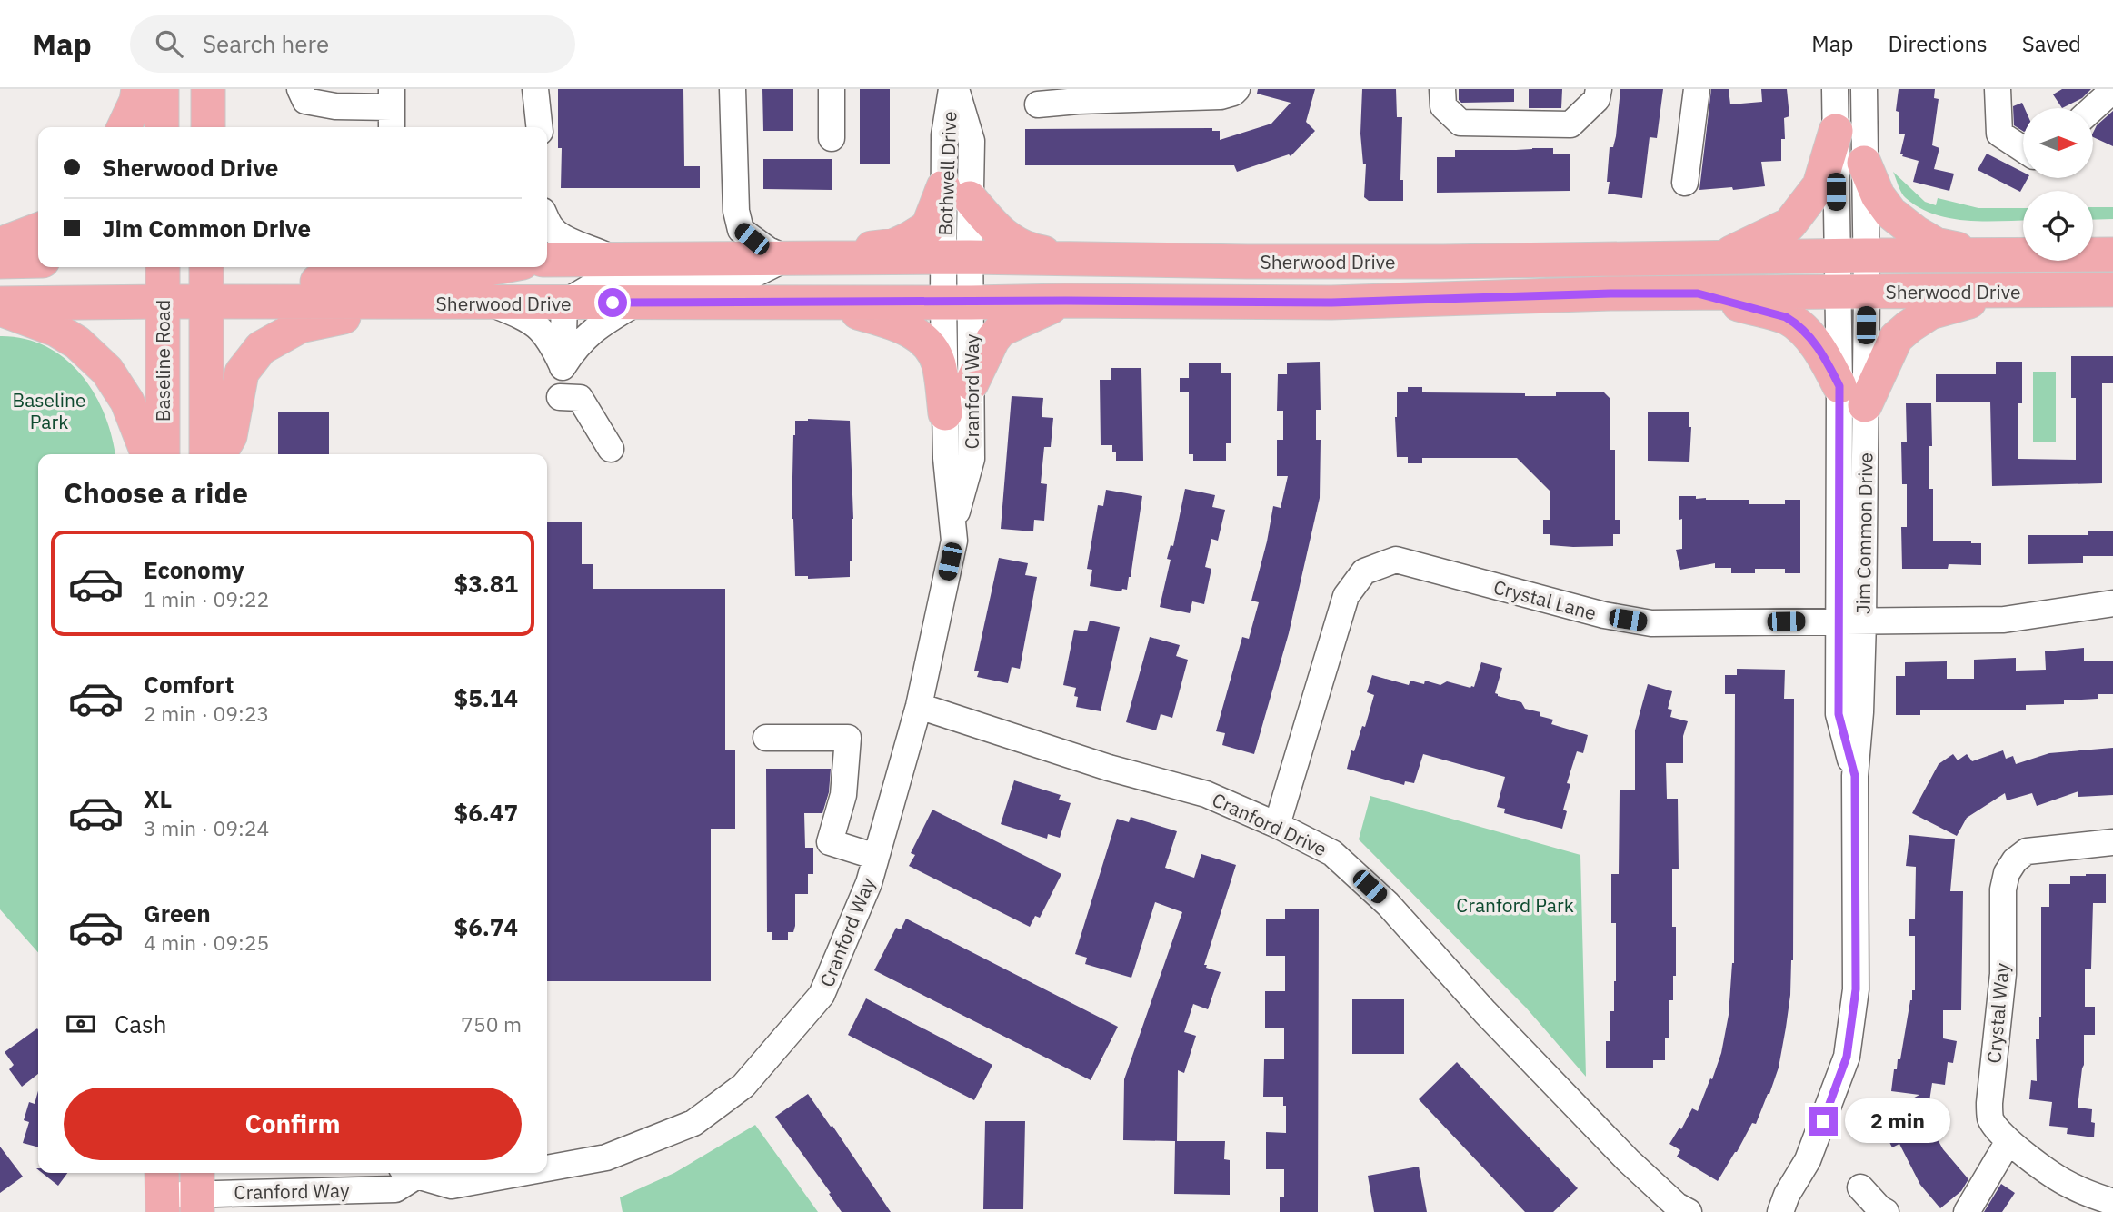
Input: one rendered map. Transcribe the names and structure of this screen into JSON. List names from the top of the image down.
{
  "streets": {
    "main road": ["Sherwood Drive", "Baseline Road"],
    "street": [
      "Bothwell Drive",
      "Cranford Way",
      "Jim Common Drive",
      "Crystal Lane",
      "Cranford Drive",
      "Crystal Way"
    ]
  },
  "crossings": [
    ["Bothwell Drive", "Sherwood Drive"],
    ["Bothwell Drive", "Cranford Way"],
    ["Sherwood Drive", "Baseline Road"],
    ["Sherwood Drive", "Cranford Way"],
    ["Sherwood Drive", "Jim Common Drive"],
    ["Cranford Way", "Cranford Drive"],
    ["Jim Common Drive", "Crystal Lane"],
    ["Crystal Lane", "Cranford Drive"]
  ],
  "parks": ["Baseline Park", "Cranford Park"],
  "north": "right",
  "page": {
    "header": "Map",
    "search": "Search here",
    "nav": ["Map", "Directions", "Saved"],
    "banner": ["Sherwood Drive", "Jim Common Drive"],
    "heading": "Choose a ride",
    "list": [
      {
        "name": "Economy",
        "note": "1 min · 09:22",
        "value": "$3.81"
      },
      {
        "name": "Comfort",
        "note": "2 min · 09:23",
        "value": "$5.14"
      },
      {
        "name": "XL",
        "note": "3 min · 09:24",
        "value": "$6.47"
      },
      {
        "name": "Green",
        "note": "4 min · 09:25",
        "value": "$6.74"
      }
    ],
    "pay": ["Cash", "750 m"],
    "buttons": "Confirm",
    "bubble": "2 min"
  }
}
